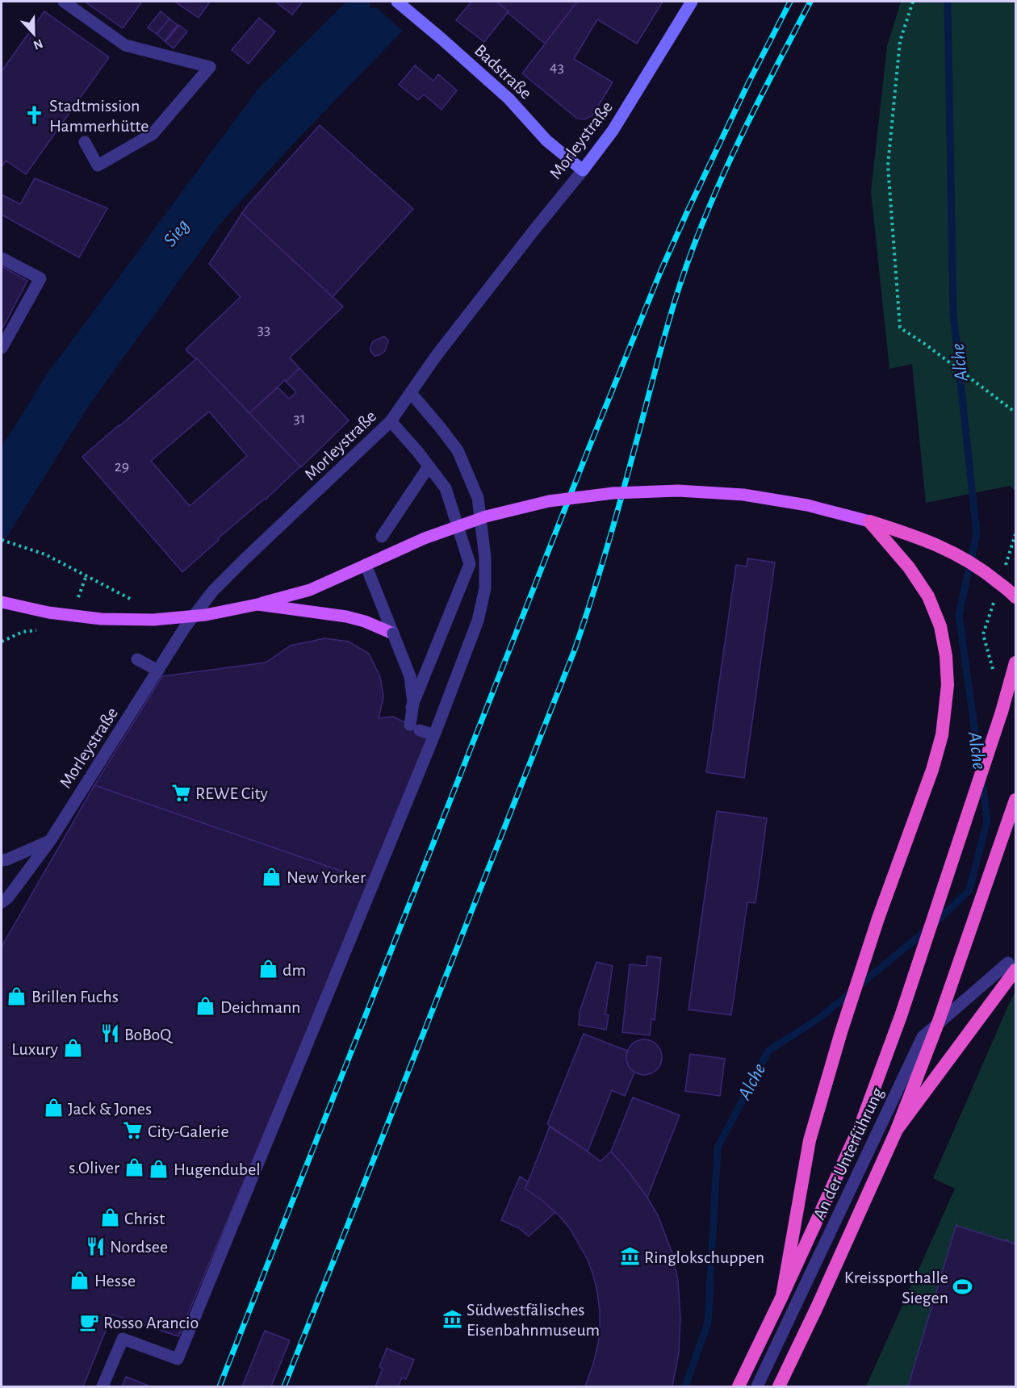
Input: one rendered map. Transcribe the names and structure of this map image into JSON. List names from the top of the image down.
{
  "streets": {
    "main road": ["Badstraße", "Morleystraße"],
    "street": ["An der Unterführung"]
  },
  "crossings": [
    ["Badstraße", "Morleystraße"]
  ],
  "water": ["Sieg", "Alche"],
  "places": {
    "church": ["Stadtmission Hammerhütte"],
    "supermarket": ["REWE City", "City-Galerie"],
    "shop": [
      "New Yorker",
      "dm",
      "Brillen Fuchs",
      "Deichmann",
      "Luxury",
      "Jack & Jones",
      "s.Oliver",
      "Hugendubel",
      "Christ",
      "Hesse"
    ],
    "restaurant": ["BoBoQ", "Nordsee"],
    "museum": ["Ringlokschuppen", "Südwestfälisches Eisenbahnmuseum"],
    "sports": ["Kreissporthalle Siegen"],
    "cafe": ["Rosso Arancio"]
  },
  "house_numbers": [
    "43",
    "33",
    "31",
    "29"
  ],
  "north": "bottom"
}
